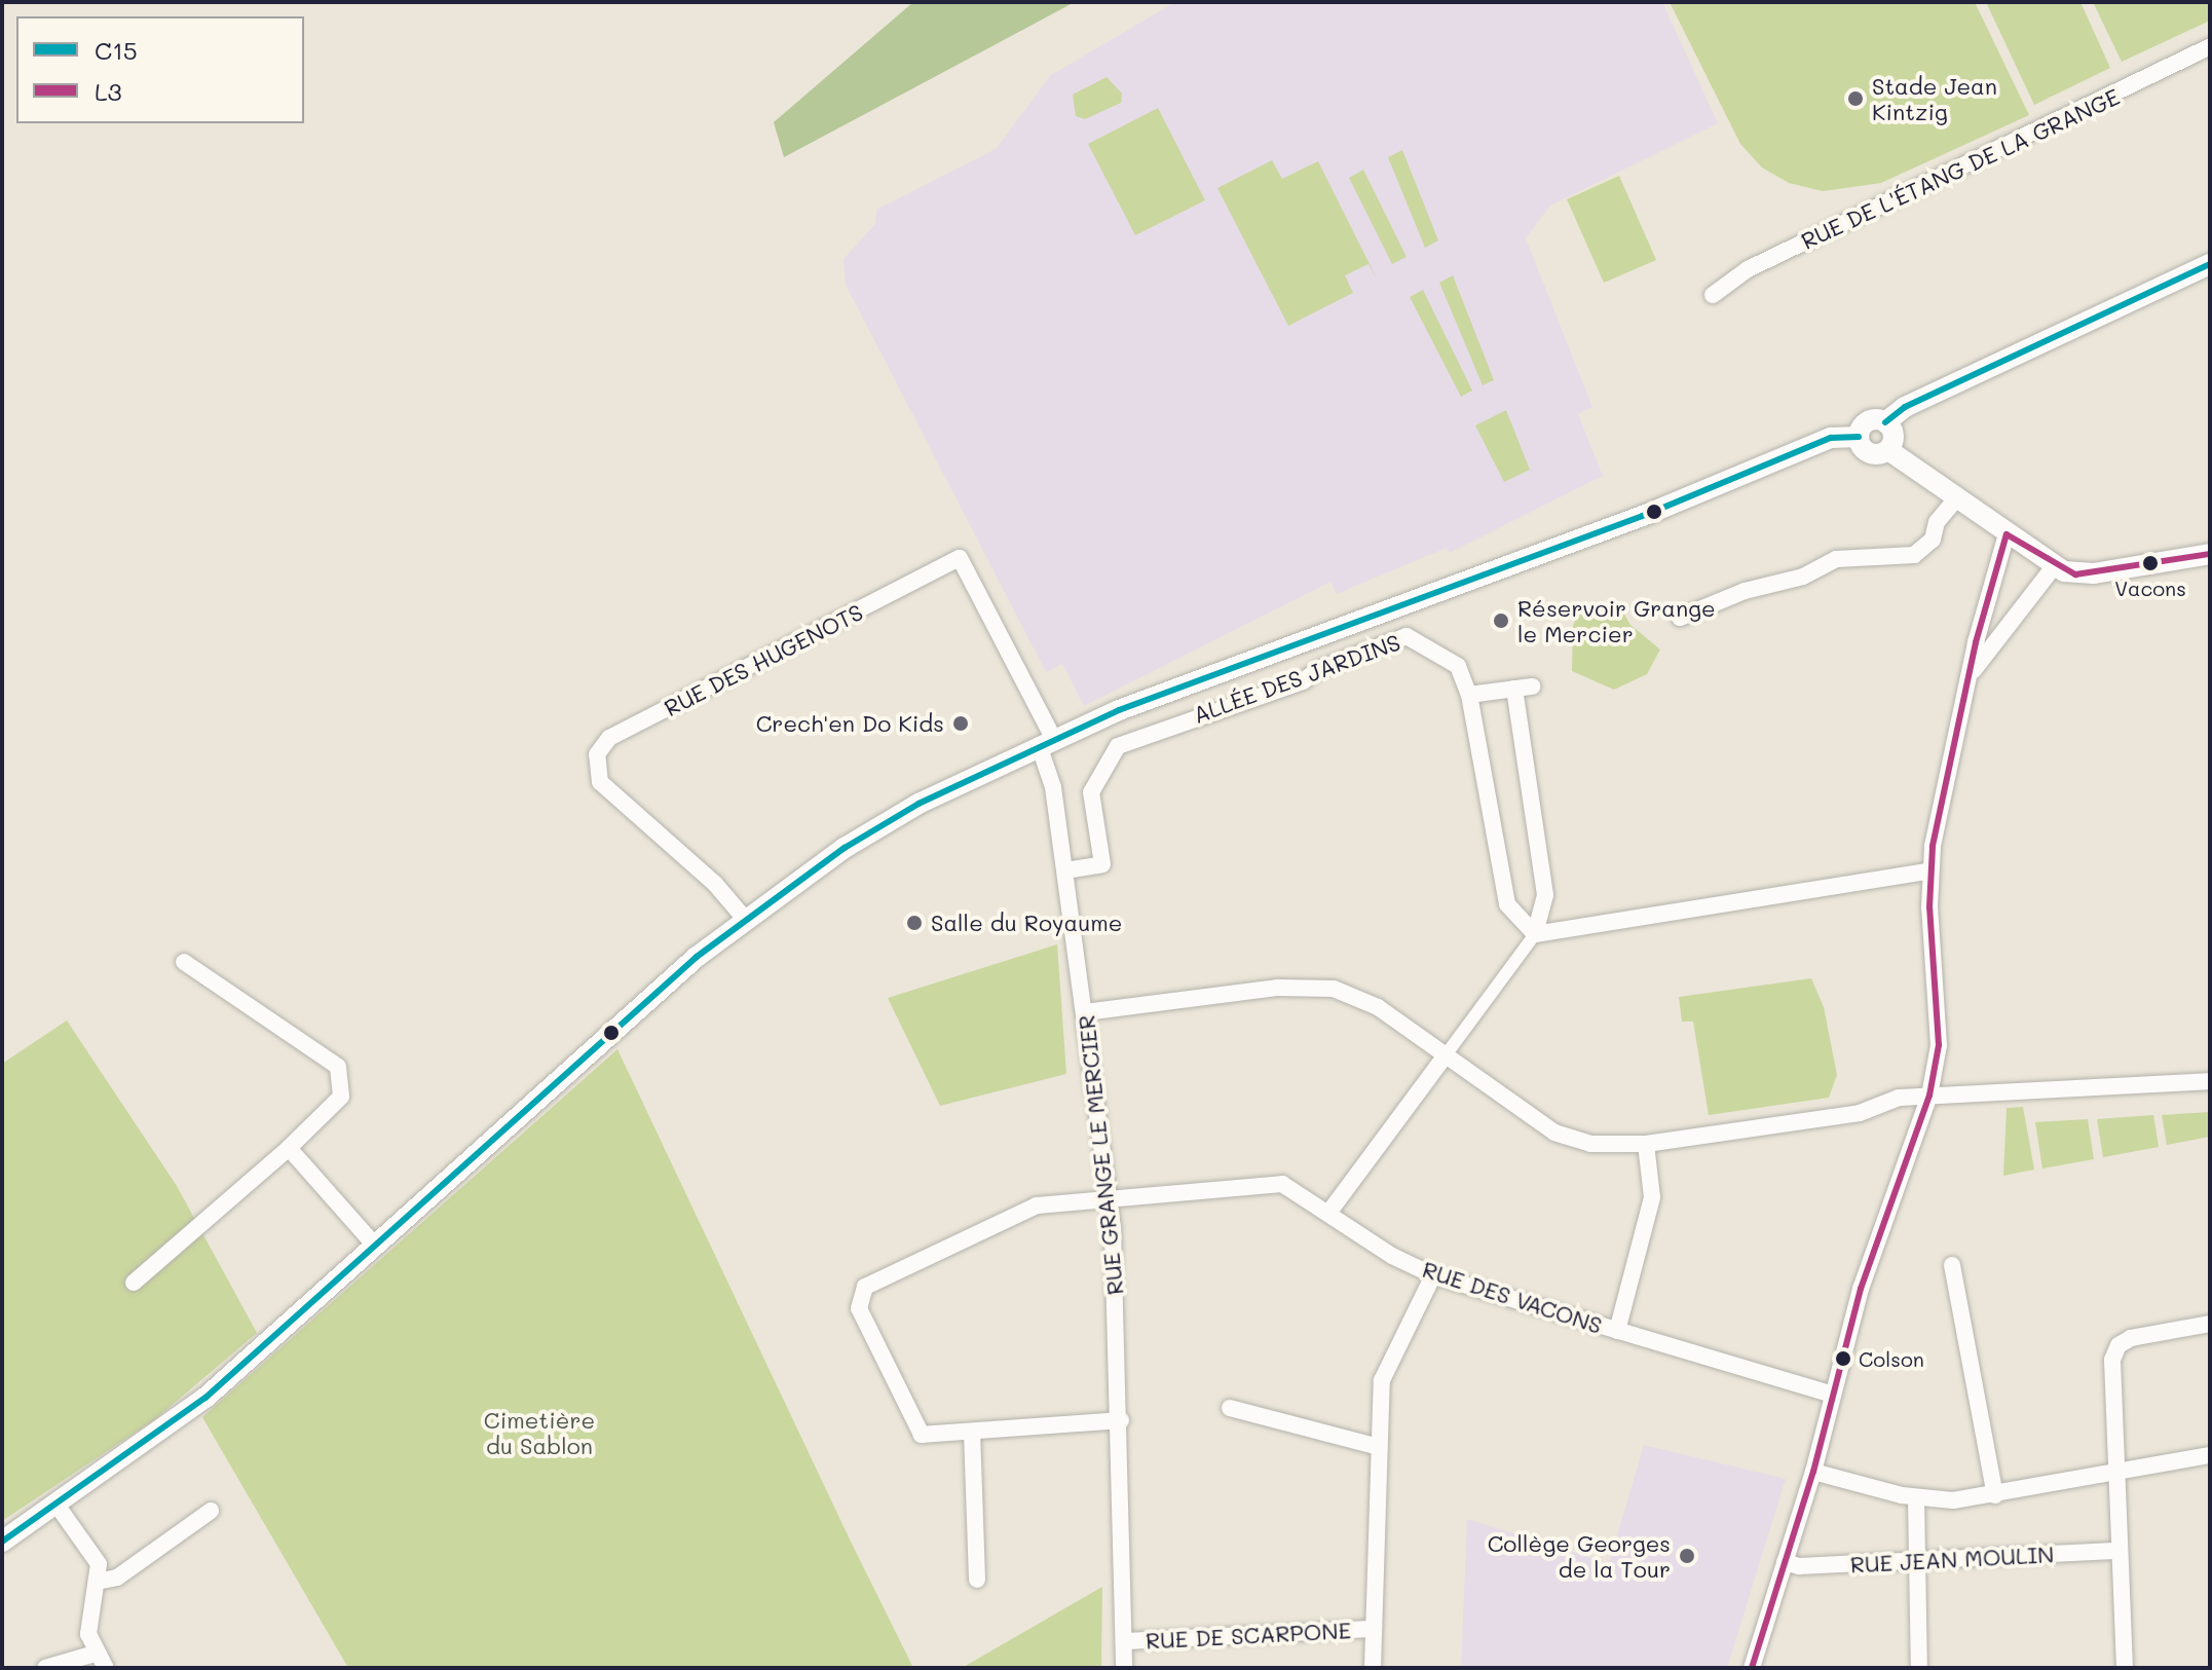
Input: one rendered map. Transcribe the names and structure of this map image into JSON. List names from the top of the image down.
{
  "streets": {
    "street": [
      "RUE DE L'ÉTANG DE LA GRANGE",
      "RUE DES HUGENOTS",
      "ALLÉE DES JARDINS",
      "RUE GRANGE LE MERCIER",
      "RUE DES VACONS",
      "RUE JEAN MOULIN",
      "RUE DE SCARPONE"
    ]
  },
  "crossings": [
    ["RUE DES HUGENOTS", "RUE GRANGE LE MERCIER"],
    ["ALLÉE DES JARDINS", "RUE GRANGE LE MERCIER"],
    ["RUE GRANGE LE MERCIER", "RUE DES VACONS"],
    ["RUE GRANGE LE MERCIER", "RUE DE SCARPONE"]
  ],
  "parks": ["Cimetière du Sablon"],
  "places": [
    "Stade Jean Kintzig",
    "Vacons",
    "Réservoir Grange le Mercier",
    "Crech'en Do Kids",
    "Salle du Royaume",
    "Colson",
    "Collège Georges de la Tour"
  ],
  "lines": ["transit line C15", "transit line L3"],
  "legend": ["C15", "L3"]
}
